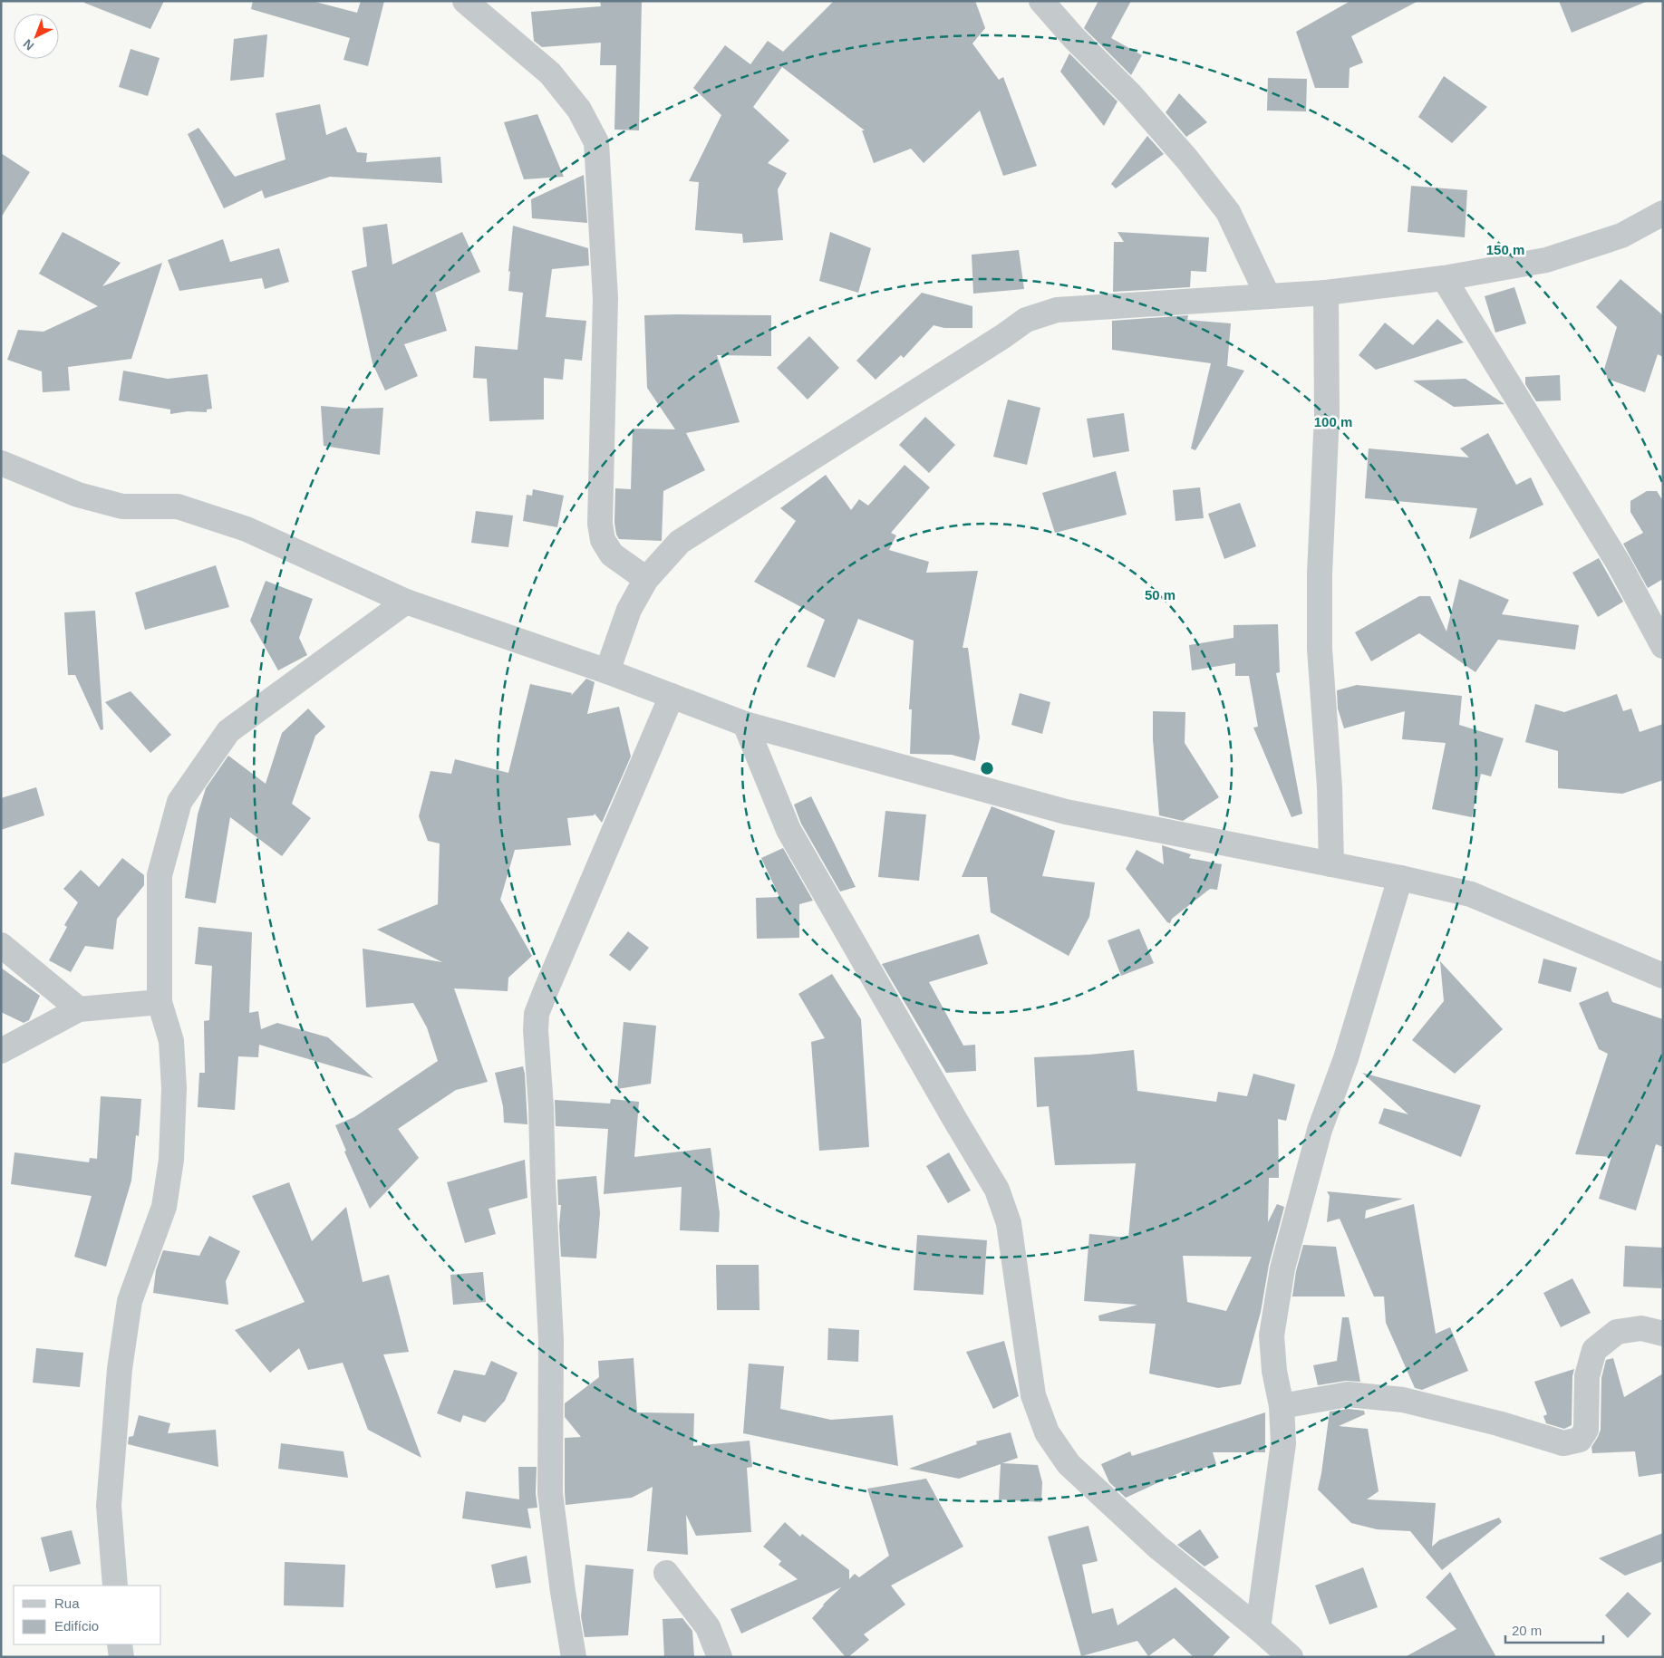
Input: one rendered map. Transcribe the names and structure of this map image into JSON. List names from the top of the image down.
{
  "legend": ["Rua", "Edifício"],
  "scale_bar": "20 m",
  "north": "bottom left",
  "rings": ["150 m", "100 m", "50 m"]
}
